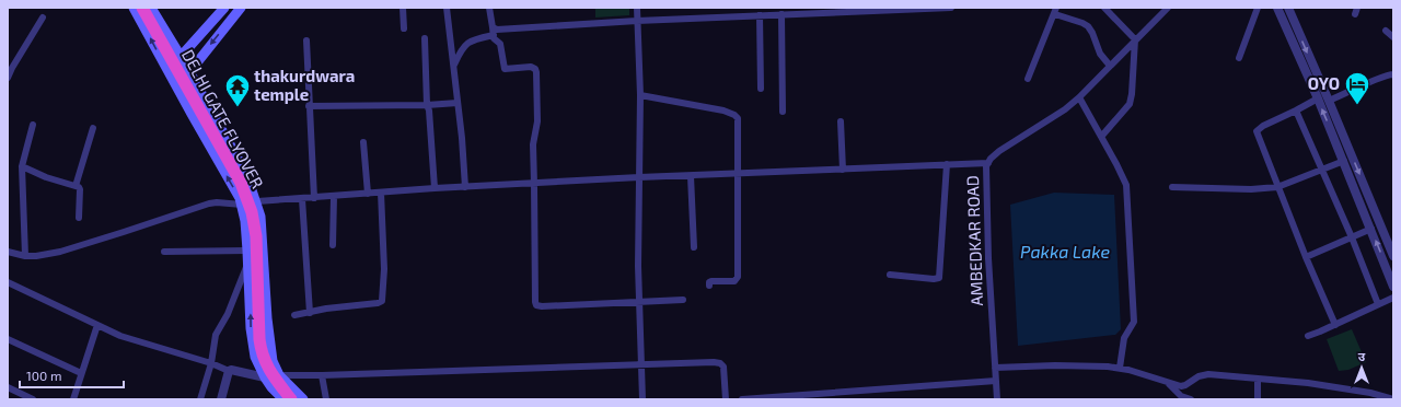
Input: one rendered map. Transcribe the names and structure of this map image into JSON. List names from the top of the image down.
{
  "streets": {
    "highway": ["DELHI GATE FLYOVER"],
    "street": ["AMBEDKAR ROAD"]
  },
  "water": ["Pakka Lake"],
  "places": {
    "hotel": ["OYO"],
    "temple": ["thakurdwara temple"]
  },
  "scale_bar": "100 m",
  "north": "top"
}
